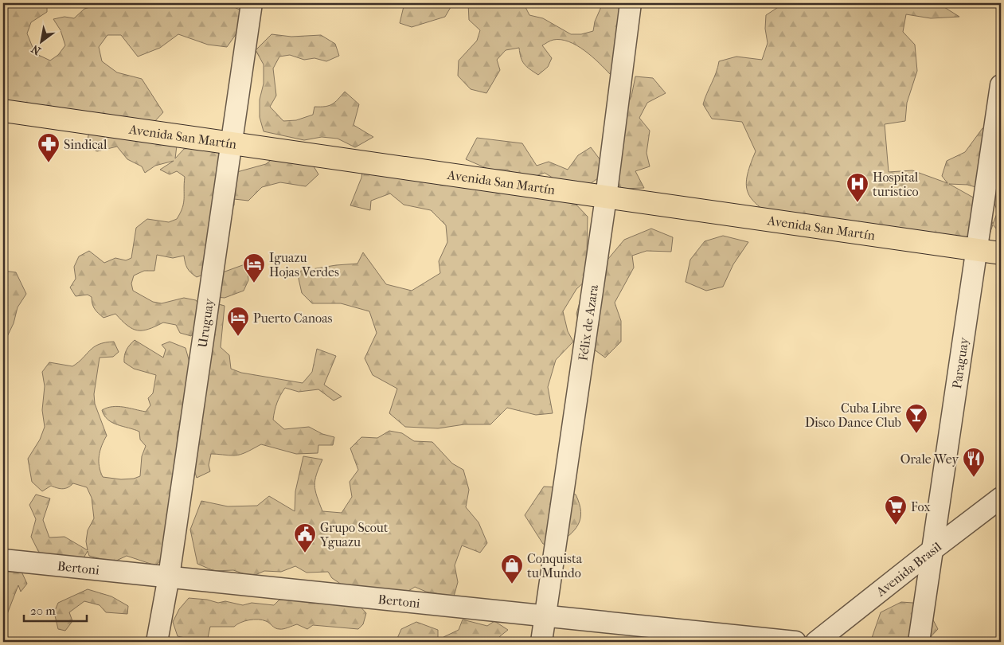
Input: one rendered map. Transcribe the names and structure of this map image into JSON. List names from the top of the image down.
{
  "streets": {
    "main road": ["Avenida San Martín"],
    "street": [
      "Uruguay",
      "Félix de Azara",
      "Paraguay",
      "Bertoni",
      "Avenida Brasil"
    ]
  },
  "crossings": [
    ["Avenida San Martín", "Uruguay"],
    ["Avenida San Martín", "Félix de Azara"],
    ["Avenida San Martín", "Paraguay"],
    ["Uruguay", "Bertoni"],
    ["Félix de Azara", "Bertoni"],
    ["Paraguay", "Avenida Brasil"]
  ],
  "places": {
    "pharmacy": ["Sindical"],
    "hospital": ["Hospital turistico"],
    "hotel": ["Iguazu Hojas Verdes", "Puerto Canoas"],
    "bar": ["Cuba Libre Disco Dance Club"],
    "restaurant": ["Orale Wey"],
    "supermarket": ["Fox"],
    "public building": ["Grupo Scout Yguazu"],
    "shop": ["Conquista tu Mundo"]
  },
  "scale_bar": "20 m",
  "north": "bottom left"
}
